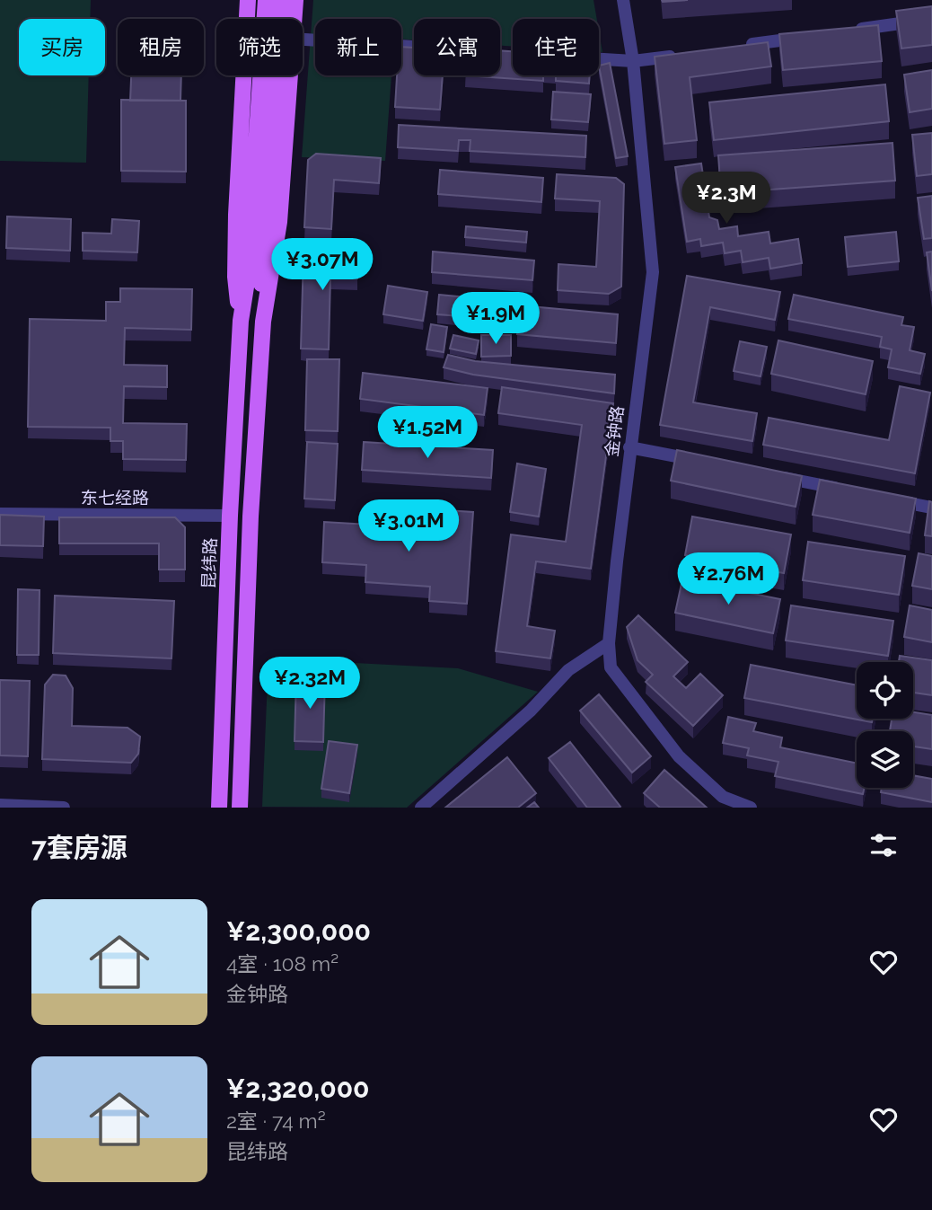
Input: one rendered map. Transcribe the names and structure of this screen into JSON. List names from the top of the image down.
{
  "streets": {
    "main road": ["昆纬路"],
    "street": ["金钟路", "东七经路"]
  },
  "crossings": [
    ["东七经路", "昆纬路"]
  ],
  "page": {
    "chip": [
      "买房",
      "租房",
      "筛选",
      "新上",
      "公寓",
      "住宅"
    ],
    "price": [
      "¥2.3M",
      "¥3.07M",
      "¥1.9M",
      "¥1.52M",
      "¥3.01M",
      "¥2.76M",
      "¥2.32M"
    ],
    "heading": "7套房源",
    "list": [
      {
        "name": "¥2,300,000",
        "note": "4室 · 108 m² · 金钟路"
      },
      {
        "name": "¥2,320,000",
        "note": "2室 · 74 m² · 昆纬路"
      }
    ]
  }
}
